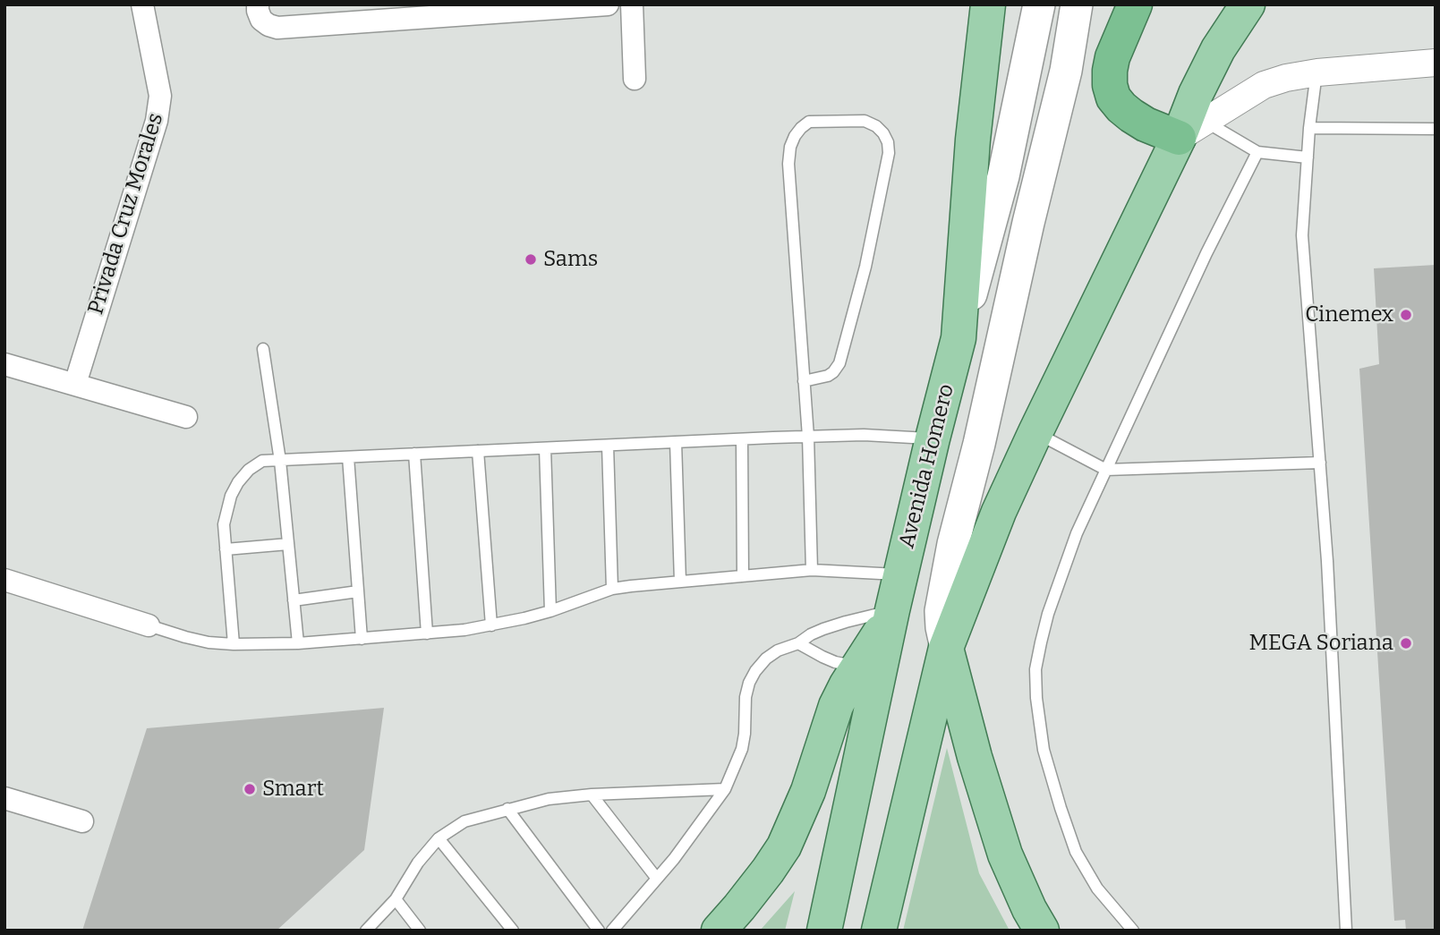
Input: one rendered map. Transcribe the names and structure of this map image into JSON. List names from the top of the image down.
{
  "streets": {
    "main road": ["Avenida Homero"],
    "street": ["Privada Cruz Morales"]
  },
  "places": [
    "Sams",
    "Cinemex",
    "MEGA Soriana",
    "Smart"
  ]
}
